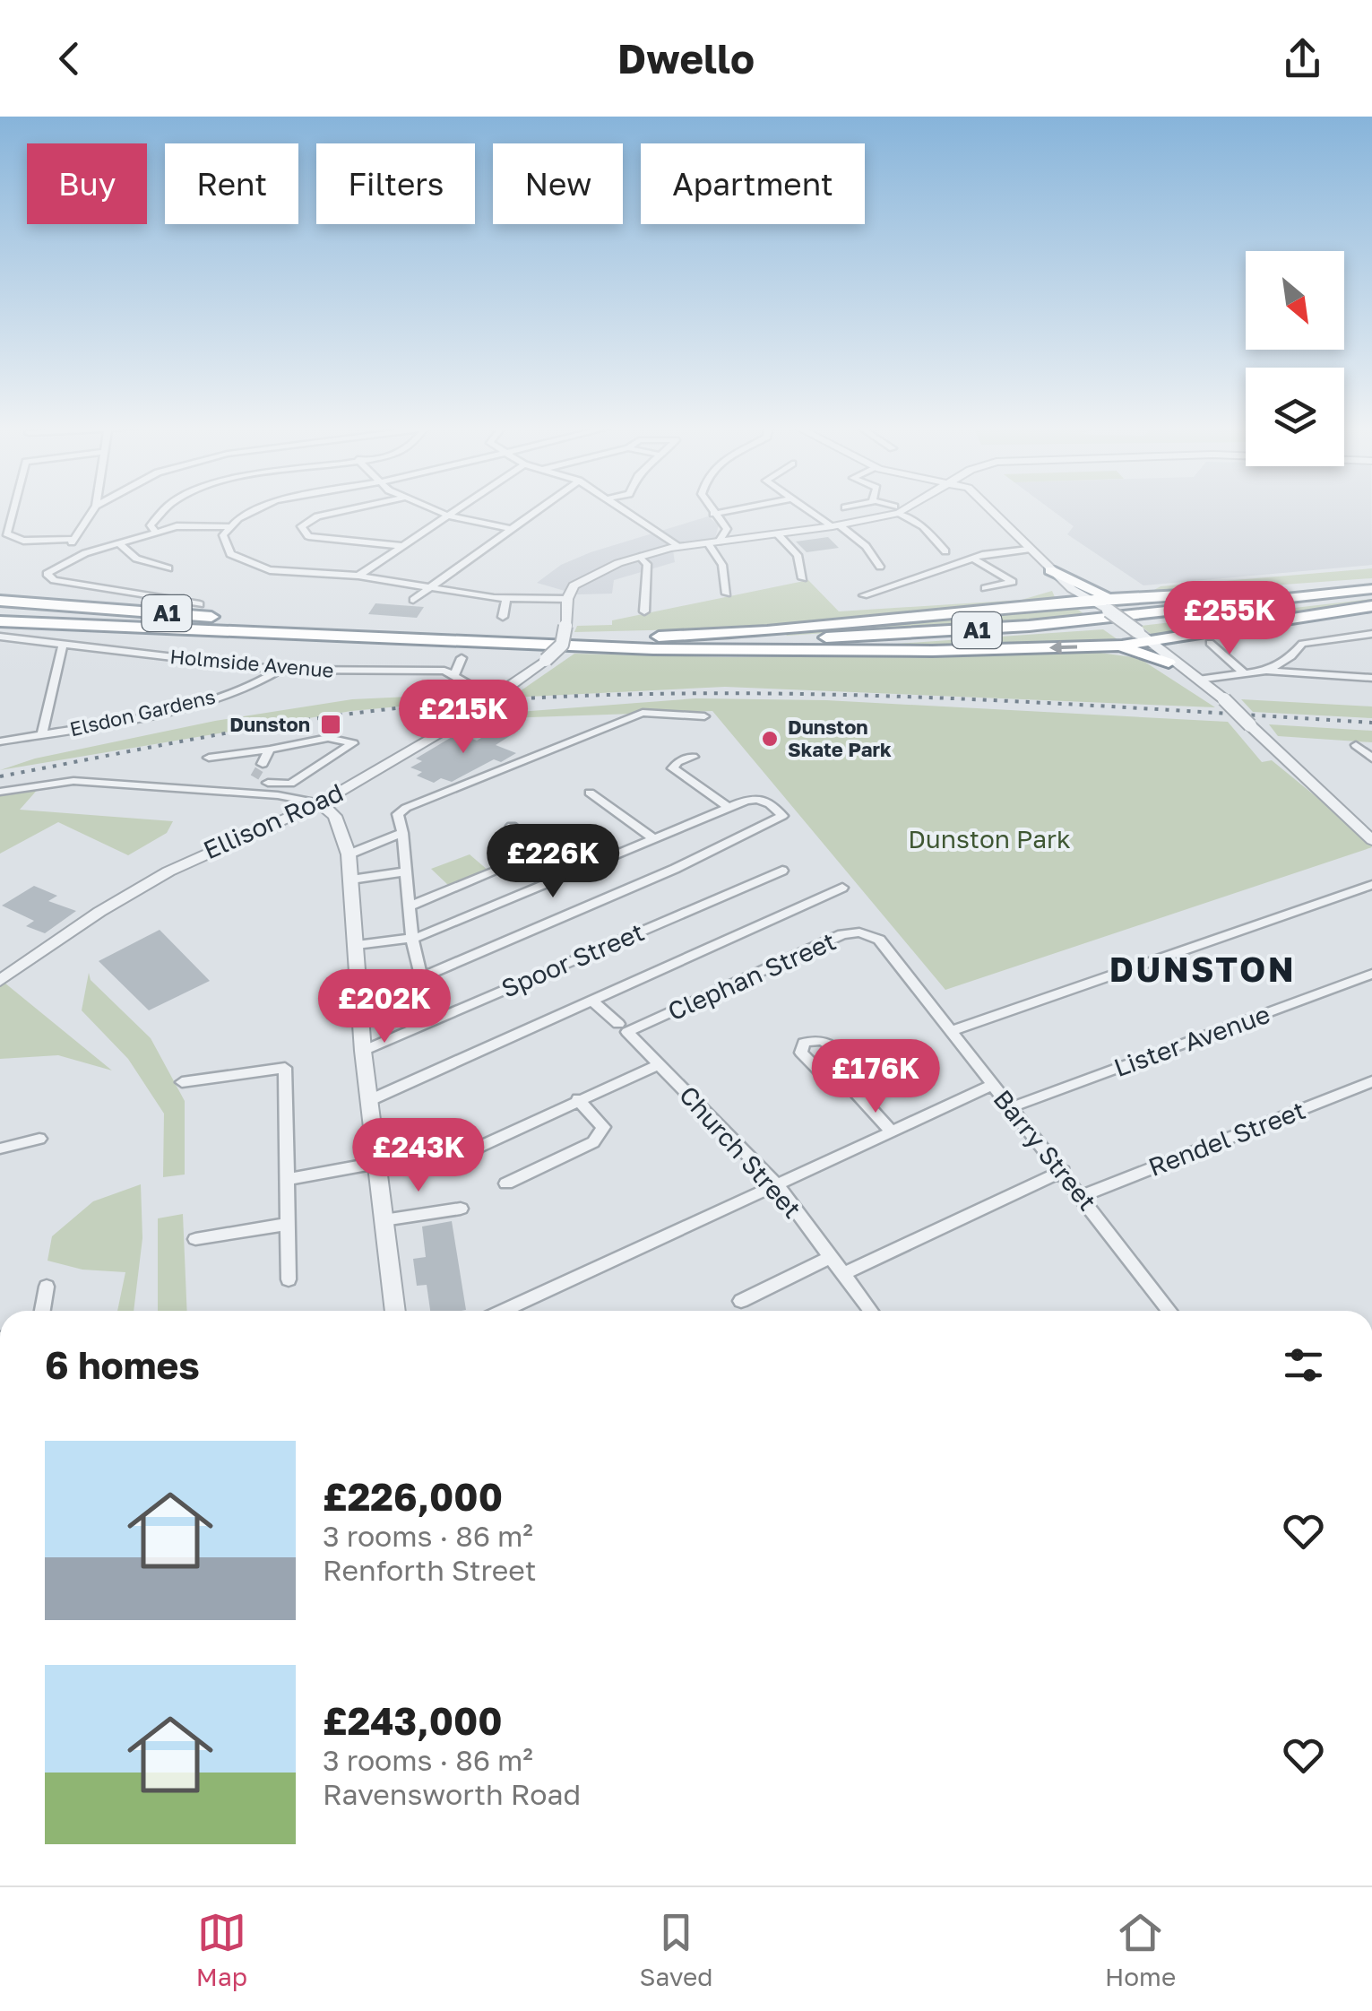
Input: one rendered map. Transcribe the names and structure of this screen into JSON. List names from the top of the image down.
{
  "streets": {
    "highway": ["A1"],
    "street": [
      "Holmside Avenue",
      "Elsdon Gardens",
      "Ellison Road",
      "Spoor Street",
      "Clephan Street",
      "Lister Avenue",
      "Rendel Street",
      "Barry Street",
      "Church Street"
    ]
  },
  "crossings": [
    ["Holmside Avenue", "Elsdon Gardens"],
    ["Holmside Avenue", "Ellison Road"],
    ["Clephan Street", "Barry Street"],
    ["Clephan Street", "Church Street"],
    ["Lister Avenue", "Barry Street"],
    ["Rendel Street", "Barry Street"]
  ],
  "districts": ["DUNSTON"],
  "parks": ["Dunston Park"],
  "places": {
    "transit": ["Dunston"],
    "other": ["Dunston Skate Park"]
  },
  "north": "bottom right",
  "page": {
    "header": "Dwello",
    "chip": [
      "Buy",
      "Rent",
      "Filters",
      "New",
      "Apartment"
    ],
    "price": [
      "£255K",
      "£215K",
      "£226K",
      "£202K",
      "£176K",
      "£243K"
    ],
    "heading": "6 homes",
    "list": [
      {
        "name": "£226,000",
        "note": "3 rooms · 86 m² · Renforth Street"
      },
      {
        "name": "£243,000",
        "note": "3 rooms · 86 m² · Ravensworth Road"
      }
    ],
    "tabs": ["Map", "Saved", "Home"]
  }
}
